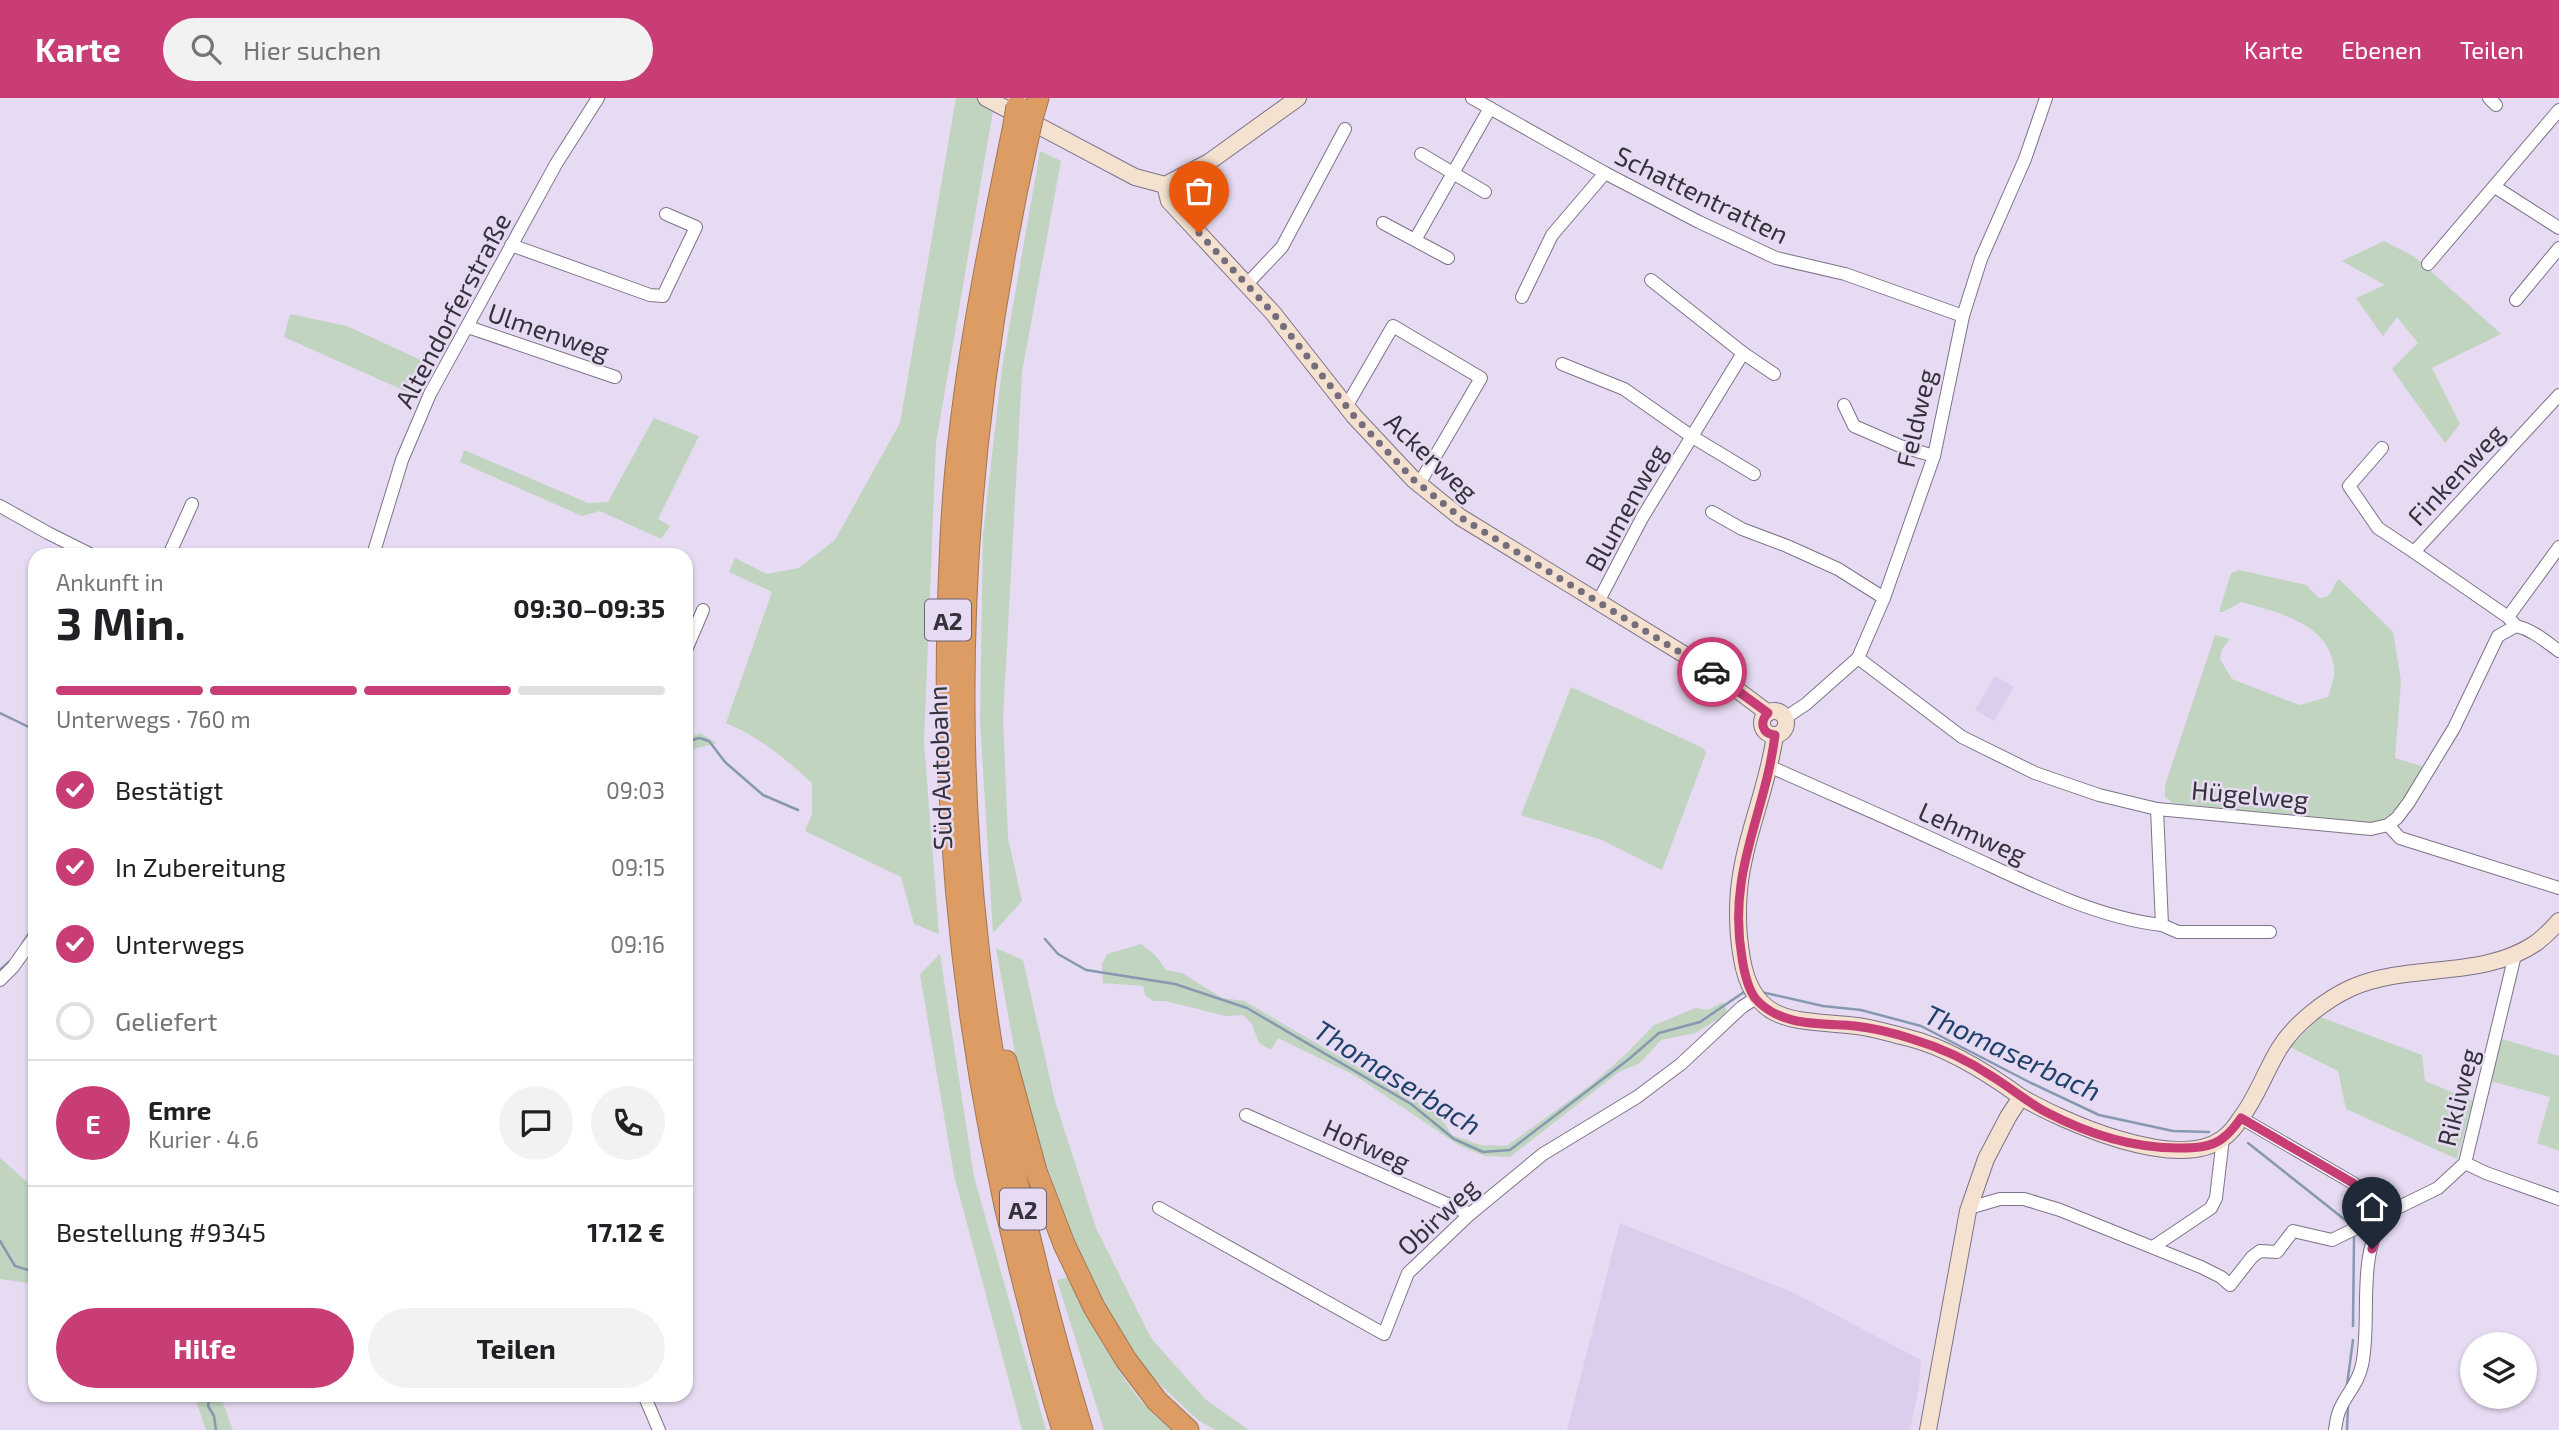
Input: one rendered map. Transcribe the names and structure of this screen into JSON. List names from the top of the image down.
{
  "streets": {
    "highway": ["A2", "Süd Autobahn"],
    "street": [
      "Schattentratten",
      "Altendorferstraße",
      "Ulmenweg",
      "Feldweg",
      "Ackerweg",
      "Finkenweg",
      "Blumenweg",
      "Hügelweg",
      "Lehmweg",
      "Rikliweg",
      "Hofweg",
      "Obirweg"
    ]
  },
  "crossings": [
    ["Schattentratten", "Feldweg"],
    ["Altendorferstraße", "Ulmenweg"],
    ["Feldweg", "Ackerweg"],
    ["Feldweg", "Hügelweg"],
    ["Ackerweg", "Blumenweg"],
    ["Hofweg", "Obirweg"]
  ],
  "water": ["Thomaserbach"],
  "page": {
    "header": "Karte",
    "search": "Hier suchen",
    "nav": ["Karte", "Ebenen", "Teilen"],
    "heading": ["3 Min.", "Ankunft in", "09:30–09:35"],
    "panel": [
      "Emre",
      "Kurier · 4.6",
      "Bestellung #9345",
      "17.12 €"
    ],
    "bar": "Unterwegs · 760 m",
    "list": [
      ["Bestätigt", "09:03"],
      ["In Zubereitung", "09:15"],
      ["Unterwegs", "09:16"],
      "Geliefert"
    ],
    "round": "E",
    "buttons": ["Hilfe", "Teilen"]
  }
}
